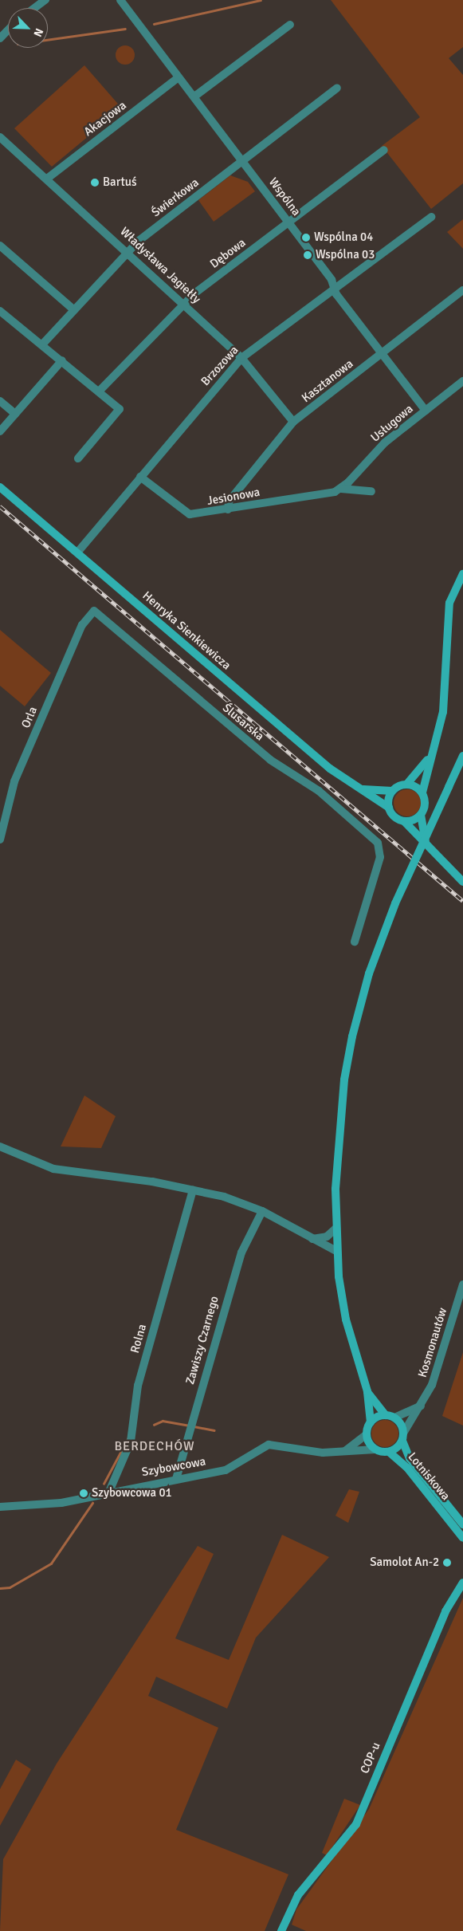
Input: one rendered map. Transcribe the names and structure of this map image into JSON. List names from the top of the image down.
{
  "streets": {
    "main road": ["Henryka Sienkiewicza", "Lotniskowa", "COP-u"],
    "street": [
      "Akacjowa",
      "Wspólna",
      "Świerkowa",
      "Dębowa",
      "Władysława Jagiełły",
      "Brzozowa",
      "Kasztanowa",
      "Usługowa",
      "Jesionowa",
      "Orla",
      "Ślusarska",
      "Rolna",
      "Zawiszy Czarnego",
      "Kosmonautów",
      "Szybowcowa"
    ]
  },
  "crossings": [
    ["Akacjowa", "Wspólna"],
    ["Akacjowa", "Władysława Jagiełły"],
    ["Wspólna", "Świerkowa"],
    ["Wspólna", "Dębowa"],
    ["Wspólna", "Brzozowa"],
    ["Wspólna", "Kasztanowa"],
    ["Wspólna", "Usługowa"],
    ["Świerkowa", "Władysława Jagiełły"],
    ["Dębowa", "Władysława Jagiełły"],
    ["Władysława Jagiełły", "Brzozowa"],
    ["Władysława Jagiełły", "Kasztanowa"],
    ["Brzozowa", "Jesionowa"],
    ["Brzozowa", "Henryka Sienkiewicza"],
    ["Kasztanowa", "Jesionowa"],
    ["Usługowa", "Jesionowa"],
    ["Orla", "Ślusarska"],
    ["Rolna", "Szybowcowa"],
    ["Zawiszy Czarnego", "Szybowcowa"],
    ["Kosmonautów", "Szybowcowa"],
    ["Kosmonautów", "Lotniskowa"],
    ["Szybowcowa", "Lotniskowa"]
  ],
  "districts": ["BERDECHÓW"],
  "places": [
    "Bartuś",
    "Wspólna 04",
    "Wspólna 03",
    "Szybowcowa 01",
    "Samolot An-2"
  ],
  "north": "bottom right"
}
